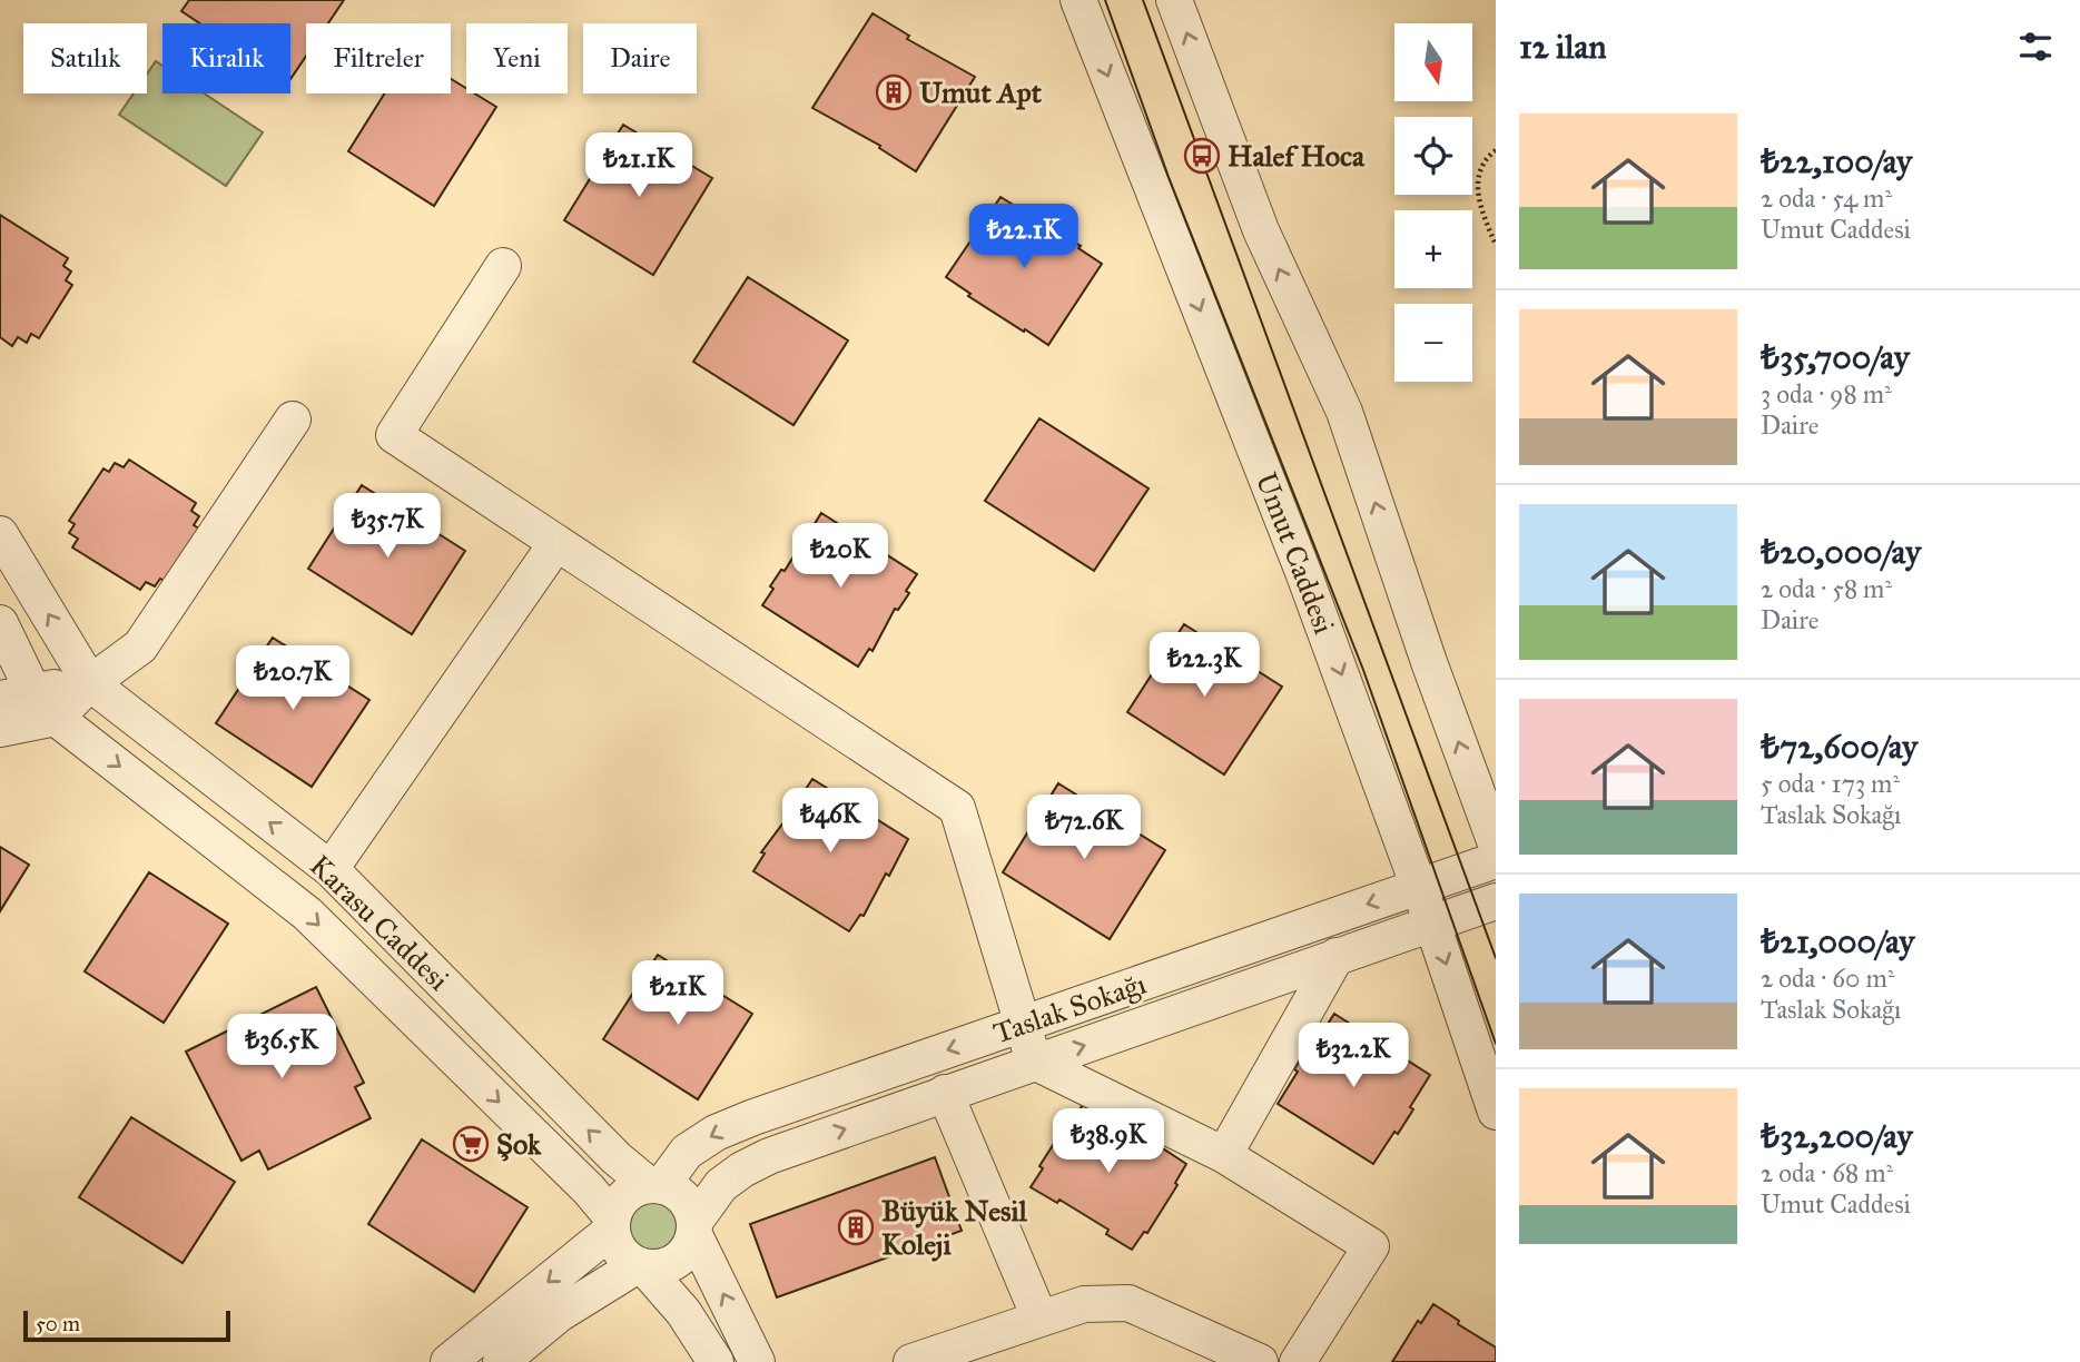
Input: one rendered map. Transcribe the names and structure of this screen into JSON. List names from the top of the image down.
{
  "streets": {
    "street": ["Umut Caddesi", "Karasu Caddesi", "Taslak Sokağı"]
  },
  "crossings": [
    ["Umut Caddesi", "Taslak Sokağı"],
    ["Karasu Caddesi", "Taslak Sokağı"]
  ],
  "places": {
    "building": ["Umut Apt", "Büyük Nesil Koleji"],
    "bus stop": ["Halef Hoca"],
    "supermarket": ["Şok"]
  },
  "scale_bar": "50 m",
  "north": "bottom",
  "page": {
    "heading": "12 ilan",
    "map_buttons": ["+", "−"],
    "chip": [
      "Satılık",
      "Kiralık",
      "Filtreler",
      "Yeni",
      "Daire"
    ],
    "list": [
      {
        "name": "₺22,100/ay",
        "note": "2 oda · 54 m² · Umut Caddesi"
      },
      {
        "name": "₺35,700/ay",
        "note": "3 oda · 98 m² · Daire"
      },
      {
        "name": "₺20,000/ay",
        "note": "2 oda · 58 m² · Daire"
      },
      {
        "name": "₺72,600/ay",
        "note": "5 oda · 173 m² · Taslak Sokağı"
      },
      {
        "name": "₺21,000/ay",
        "note": "2 oda · 60 m² · Taslak Sokağı"
      },
      {
        "name": "₺32,200/ay",
        "note": "2 oda · 68 m² · Umut Caddesi"
      }
    ],
    "price": [
      "₺21.1K",
      "₺22.1K",
      "₺35.7K",
      "₺20K",
      "₺22.3K",
      "₺20.7K",
      "₺46K",
      "₺72.6K",
      "₺21K",
      "₺36.5K",
      "₺32.2K",
      "₺38.9K"
    ],
    "scale": "50 m"
  }
}
